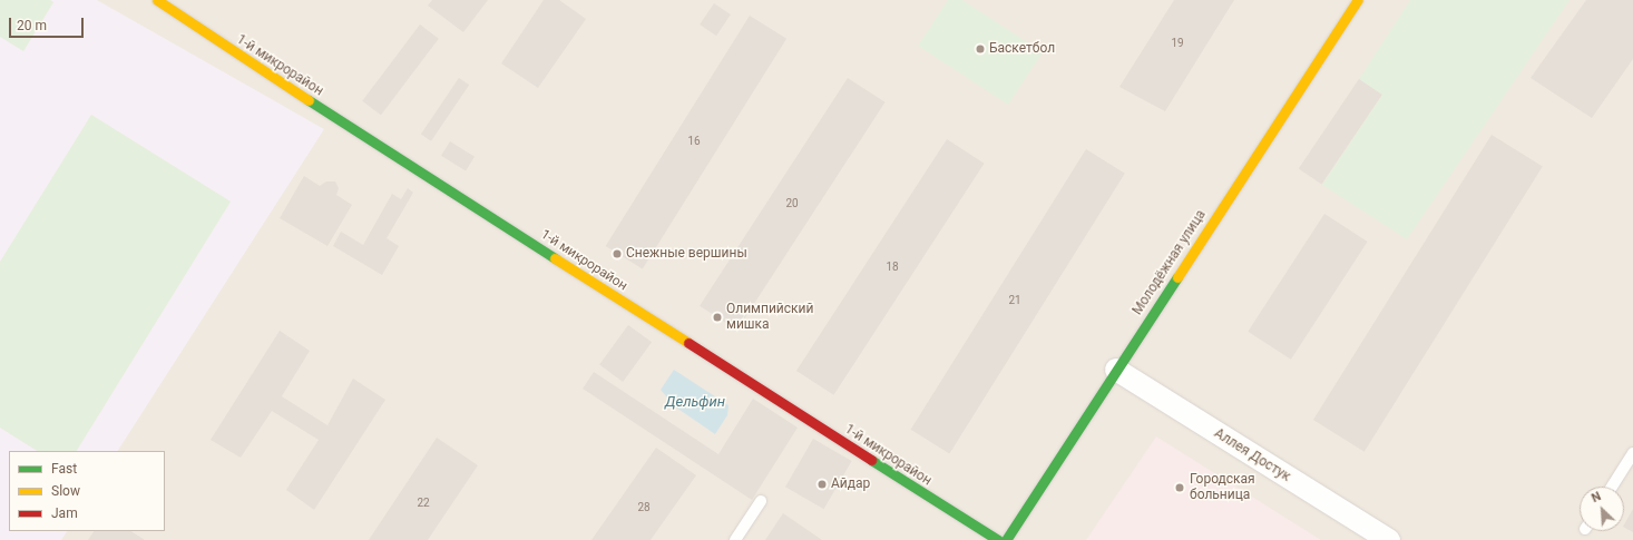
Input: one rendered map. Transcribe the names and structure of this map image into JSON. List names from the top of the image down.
{
  "streets": {
    "street": ["1-й микрорайон", "Молодёжная улица", "Аллея Достук"]
  },
  "crossings": [
    ["Молодёжная улица", "Аллея Достук"]
  ],
  "water": ["Дельфин"],
  "places": [
    "Баскетбол",
    "Снежные вершины",
    "Олимпийский мишка",
    "Айдар",
    "Городская больница"
  ],
  "house_numbers": [
    "19",
    "16",
    "20",
    "18",
    "21",
    "22",
    "28"
  ],
  "legend": ["Fast", "Slow", "Jam"],
  "scale_bar": "20 m",
  "north": "top left"
}
